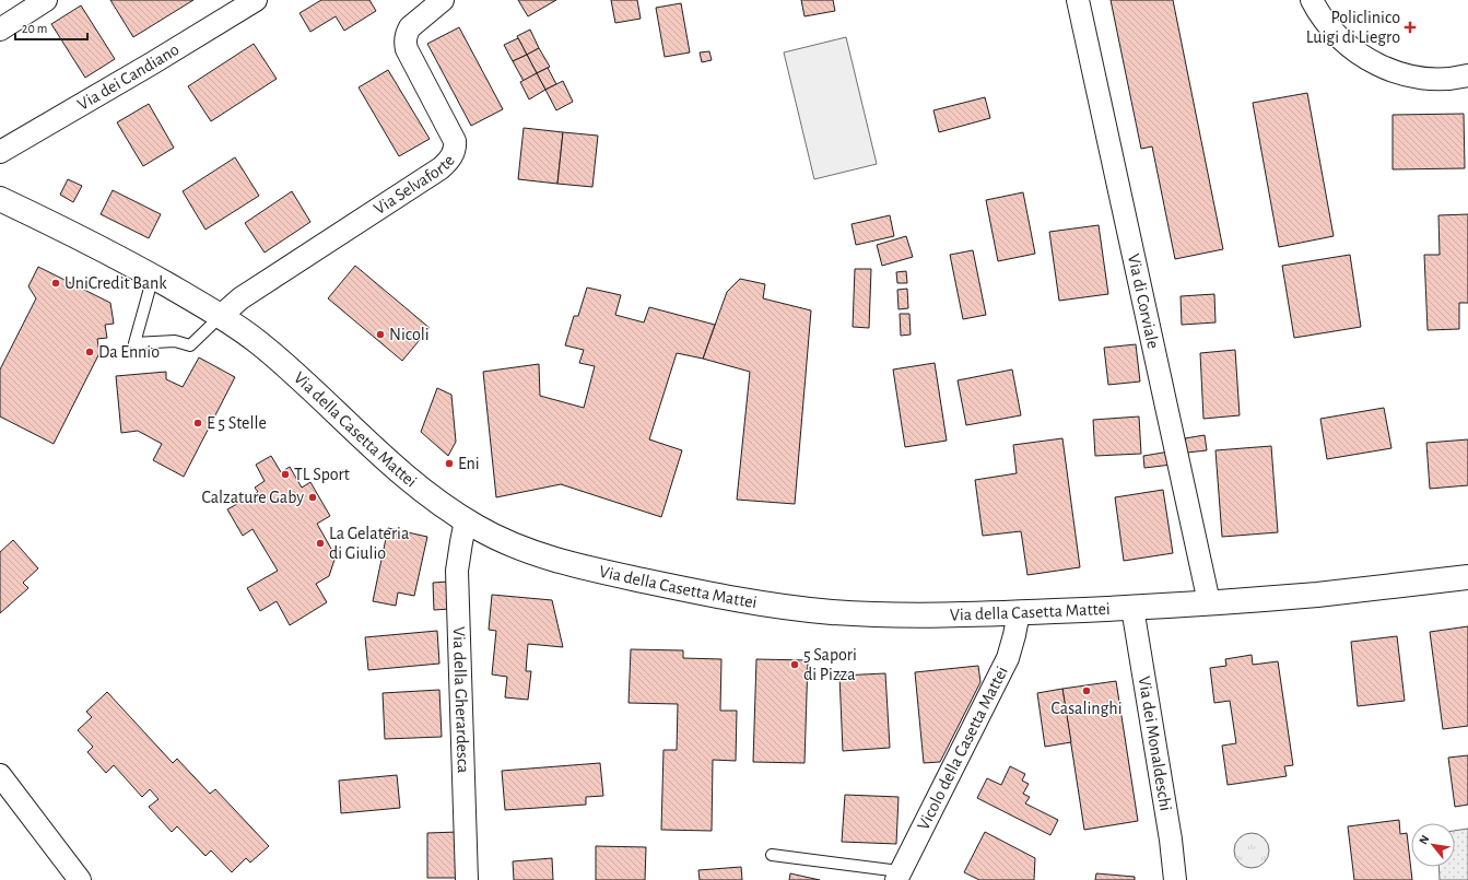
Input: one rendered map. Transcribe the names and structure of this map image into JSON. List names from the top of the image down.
{
  "streets": {
    "main road": ["Via della Casetta Mattei"],
    "street": [
      "Via dei Candiano",
      "Via Selvaforte",
      "Via di Corviale",
      "Via della Gherardesca",
      "Via dei Monaldeschi",
      "Vicolo della Casetta Mattei"
    ]
  },
  "crossings": [
    ["Via Selvaforte", "Via della Casetta Mattei"],
    ["Via di Corviale", "Via della Casetta Mattei"],
    ["Via della Casetta Mattei", "Via della Gherardesca"],
    ["Via della Casetta Mattei", "Via dei Monaldeschi"],
    ["Via della Casetta Mattei", "Vicolo della Casetta Mattei"]
  ],
  "places": {
    "health": ["Policlinico Luigi di Liegro"],
    "other": [
      "UniCredit Bank",
      "Nicoli",
      "Da Ennio",
      "E 5 Stelle",
      "Eni",
      "TL Sport",
      "Calzature Gaby",
      "La Gelateria di Giulio",
      "5 Sapori di Pizza",
      "Casalinghi"
    ]
  },
  "scale_bar": "20 m",
  "north": "top left"
}
